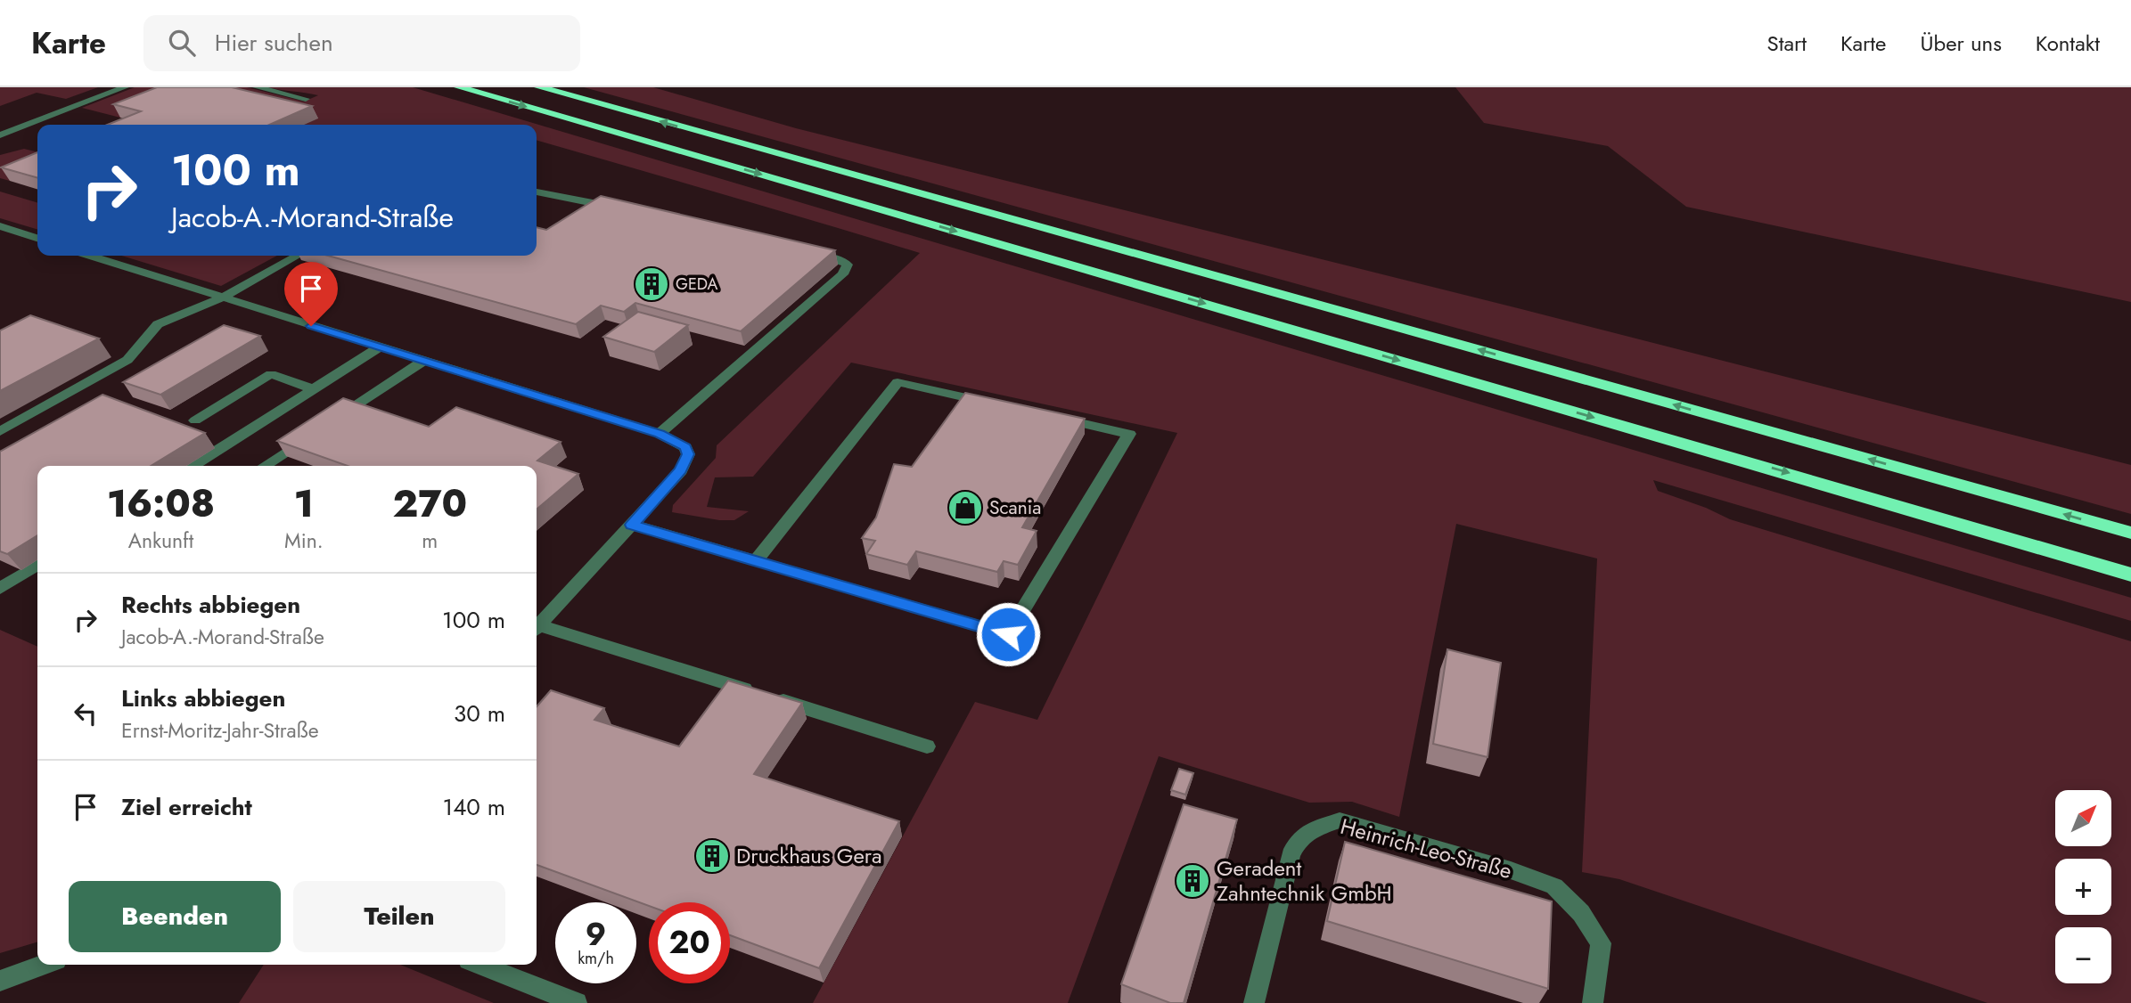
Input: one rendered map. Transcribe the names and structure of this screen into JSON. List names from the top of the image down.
{
  "streets": {
    "street": ["Heinrich-Leo-Straße"]
  },
  "places": {
    "building": ["GEDA", "Druckhaus Gera", "Geradent Zahntechnik GmbH"],
    "shop": ["Scania"]
  },
  "north": "top right",
  "page": {
    "header": "Karte",
    "search": "Hier suchen",
    "nav": [
      "Start",
      "Karte",
      "Über uns",
      "Kontakt"
    ],
    "turn": ["100 m", "Jacob-A.-Morand-Straße"],
    "eta": [
      "16:08",
      "Ankunft",
      "1",
      "Min.",
      "270",
      "m"
    ],
    "list": [
      {
        "name": "Rechts abbiegen",
        "note": "Jacob-A.-Morand-Straße",
        "value": "100 m"
      },
      {
        "name": "Links abbiegen",
        "note": "Ernst-Moritz-Jahr-Straße",
        "value": "30 m"
      },
      {
        "name": "Ziel erreicht",
        "value": "140 m"
      }
    ],
    "map_buttons": ["+", "−"],
    "buttons": ["Beenden", "Teilen"],
    "speed": "9 km/h",
    "limit": "20"
  }
}
